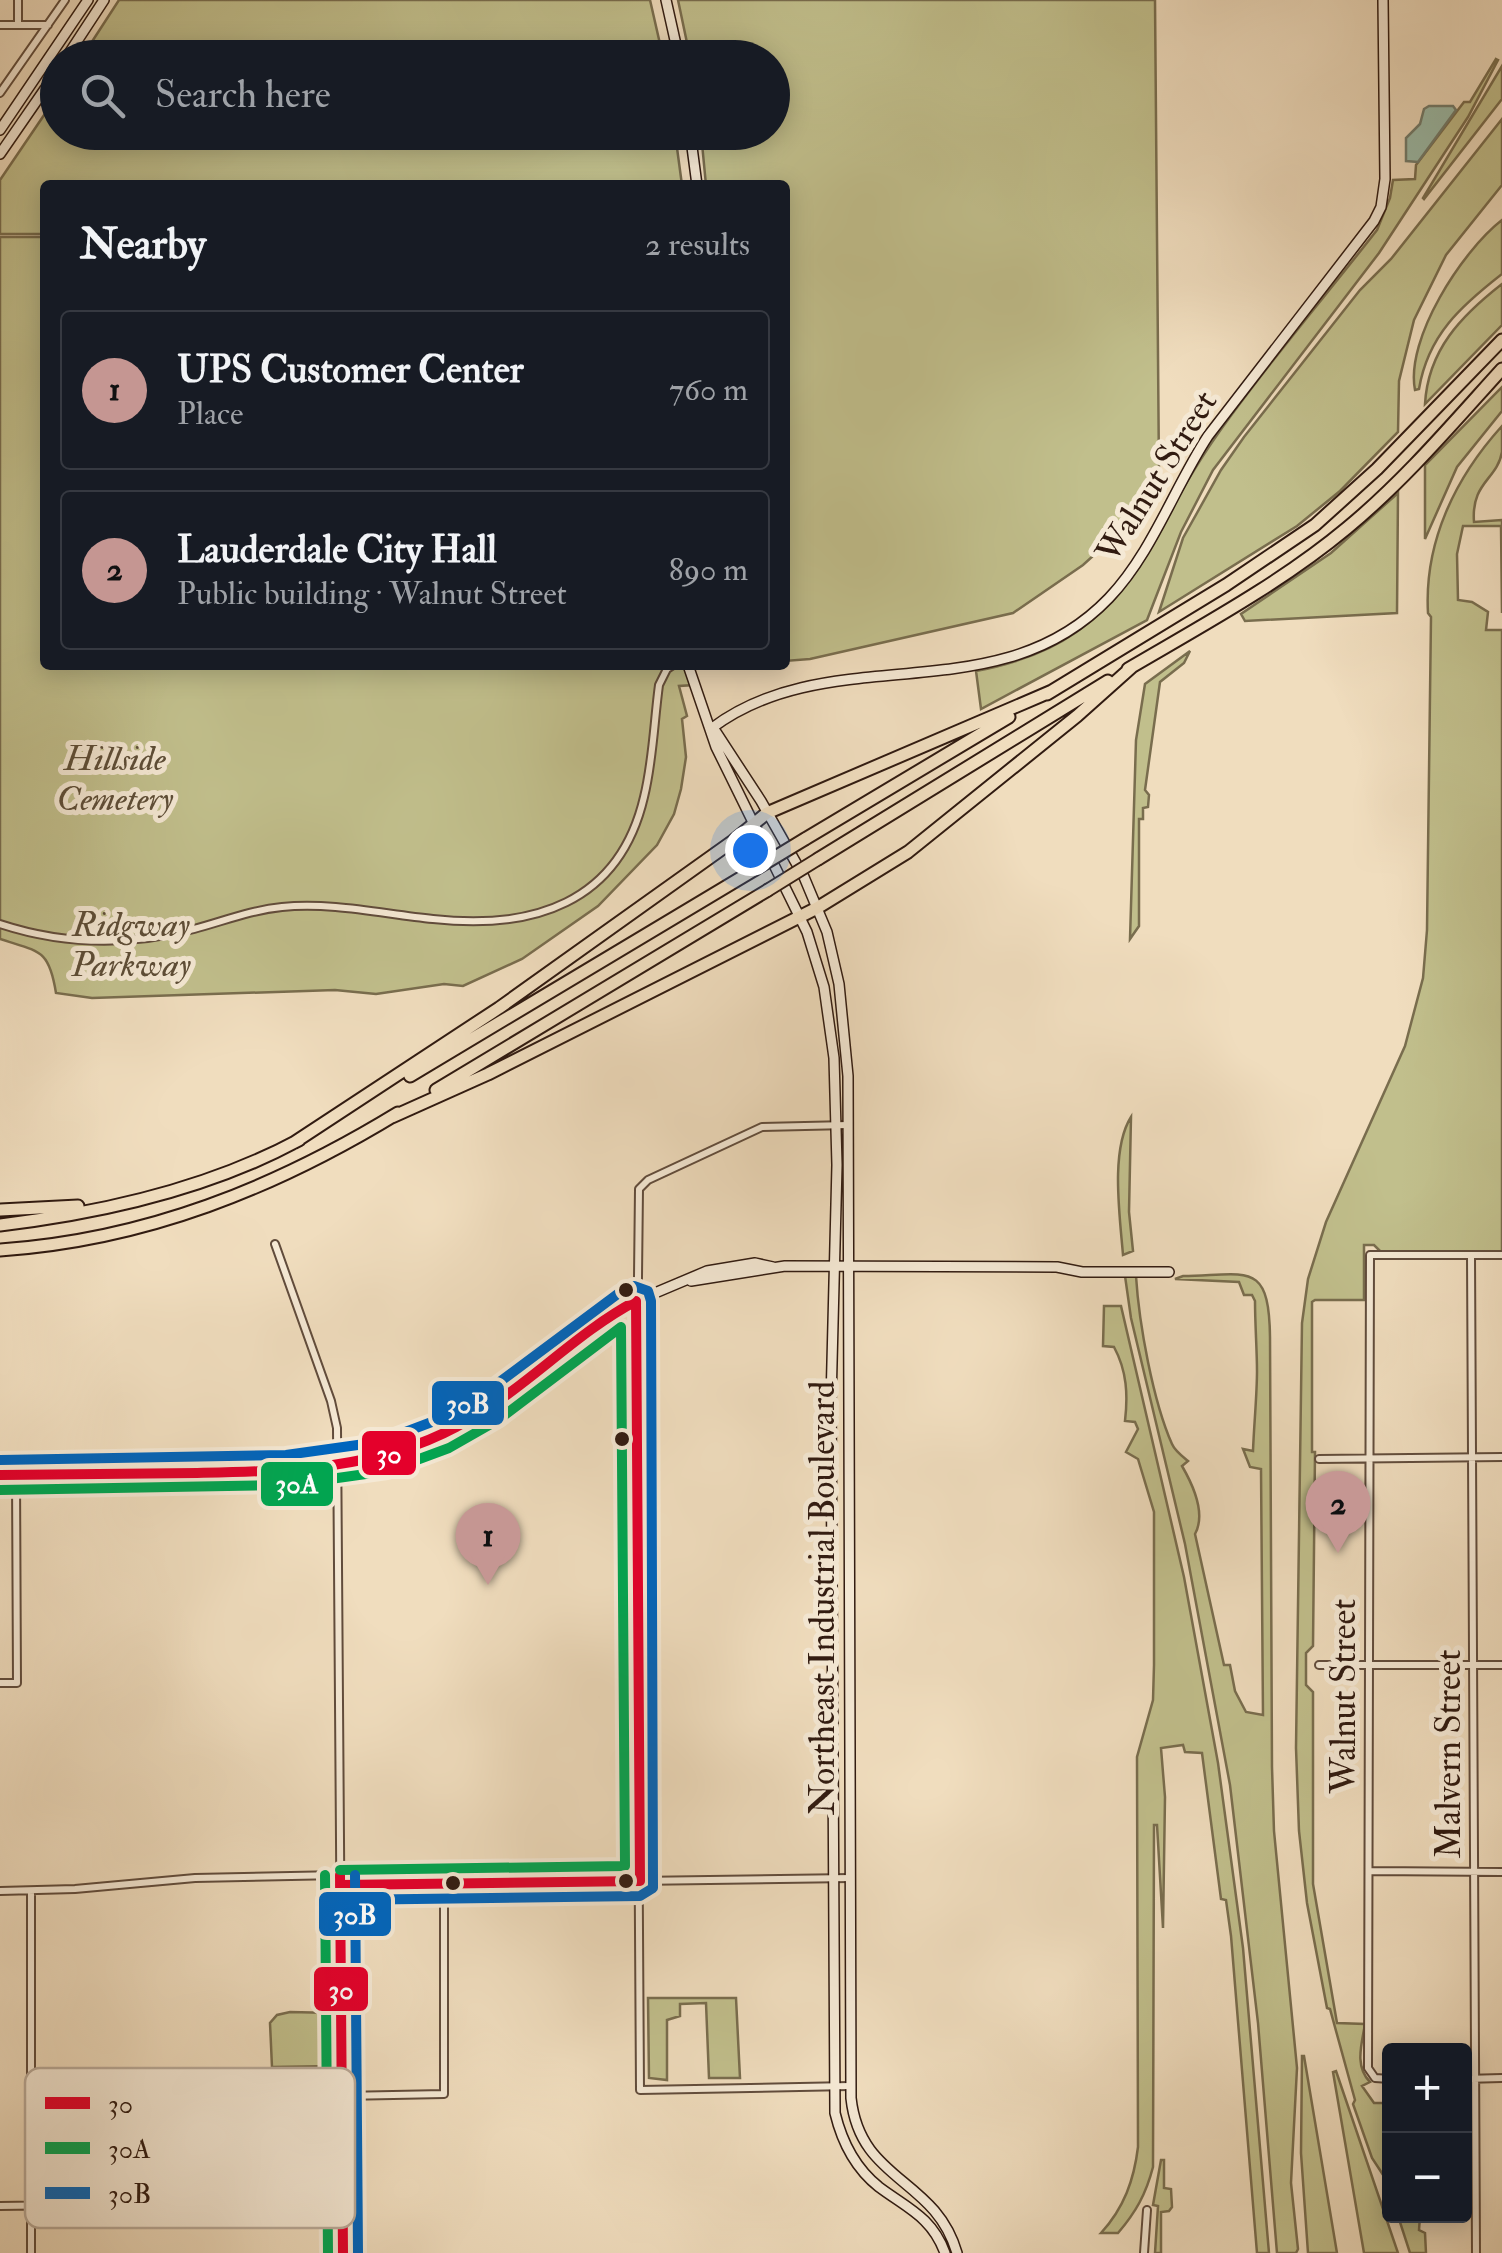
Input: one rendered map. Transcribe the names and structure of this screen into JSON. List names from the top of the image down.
{
  "streets": {
    "street": ["Walnut Street", "Northeast Industrial Boulevard", "Malvern Street"]
  },
  "crossings": [
    ["Walnut Street", "Northeast Industrial Boulevard"],
    ["Walnut Street", "Malvern Street"]
  ],
  "parks": ["Hillside Cemetery", "Ridgway Parkway"],
  "lines": ["transit line 30B", "transit line 30", "transit line 30A"],
  "legend": ["30", "30A", "30B"],
  "page": {
    "search": "Search here",
    "heading": ["Nearby", "2 results"],
    "list": [
      {
        "mark": "1",
        "name": "UPS Customer Center",
        "note": "Place",
        "value": "760 m"
      },
      {
        "mark": "2",
        "name": "Lauderdale City Hall",
        "note": "Public building · Walnut Street",
        "value": "890 m"
      }
    ],
    "pins": ["2", "1"],
    "map_buttons": ["+", "−"]
  }
}
